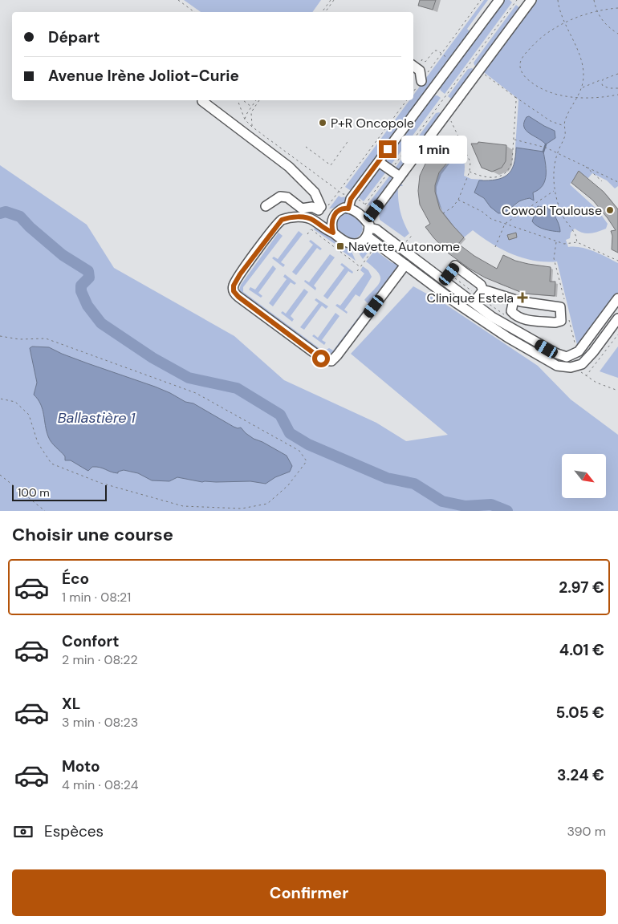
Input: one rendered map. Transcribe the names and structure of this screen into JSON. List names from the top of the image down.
{
  "water": ["Ballastière 1"],
  "places": {
    "other": ["P+R Oncopole", "Cowool Toulouse"],
    "transit": ["Navette Autonome"],
    "health": ["Clinique Estela"]
  },
  "scale_bar": "100 m",
  "north": "bottom right",
  "page": {
    "banner": ["Départ", "Avenue Irène Joliot-Curie"],
    "bubble": "1 min",
    "scale": "100 m",
    "heading": "Choisir une course",
    "list": [
      {
        "name": "Éco",
        "note": "1 min · 08:21",
        "value": "2.97 €"
      },
      {
        "name": "Confort",
        "note": "2 min · 08:22",
        "value": "4.01 €"
      },
      {
        "name": "XL",
        "note": "3 min · 08:23",
        "value": "5.05 €"
      },
      {
        "name": "Moto",
        "note": "4 min · 08:24",
        "value": "3.24 €"
      }
    ],
    "pay": ["Espèces", "390 m"],
    "buttons": "Confirmer"
  }
}
